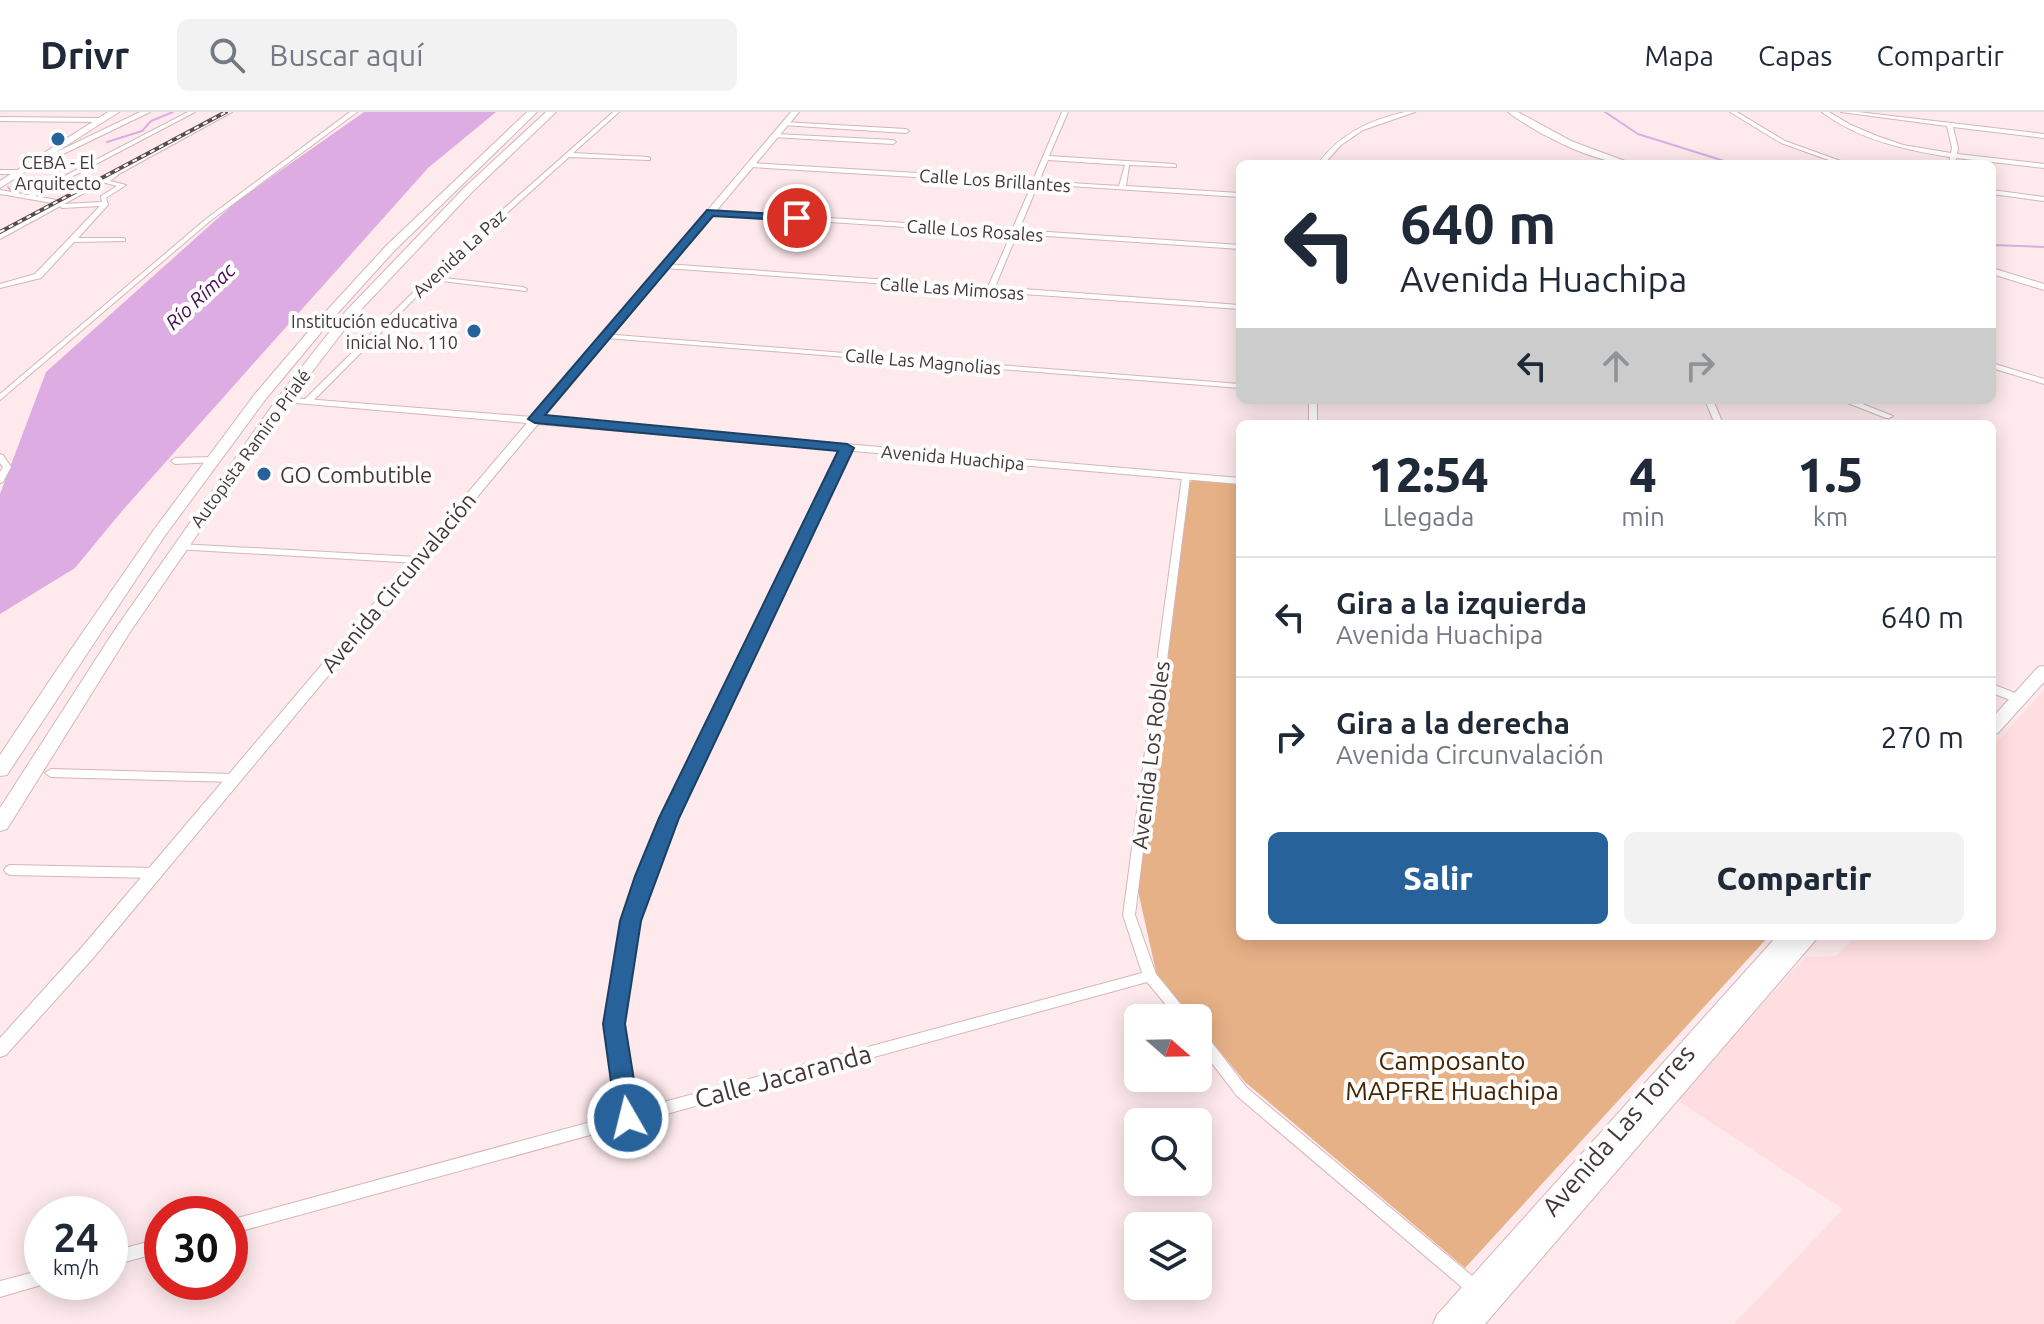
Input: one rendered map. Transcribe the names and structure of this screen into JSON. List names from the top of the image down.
{
  "streets": {
    "main road": ["Autopista Ramiro Prialé", "Avenida Las Torres"],
    "street": [
      "Calle Los Brillantes",
      "Calle Los Rosales",
      "Avenida La Paz",
      "Calle Las Mimosas",
      "Calle Las Magnolias",
      "Avenida Huachipa",
      "Avenida Circunvalación",
      "Avenida Los Robles",
      "Calle Jacaranda"
    ]
  },
  "crossings": [
    ["Calle Los Brillantes", "Avenida Circunvalación"],
    ["Calle Los Rosales", "Avenida Circunvalación"],
    ["Avenida La Paz", "Avenida Huachipa"],
    ["Calle Las Mimosas", "Avenida Circunvalación"],
    ["Calle Las Magnolias", "Avenida Circunvalación"],
    ["Autopista Ramiro Prialé", "Avenida Huachipa"],
    ["Avenida Huachipa", "Avenida Circunvalación"],
    ["Avenida Huachipa", "Avenida Los Robles"],
    ["Avenida Los Robles", "Calle Jacaranda"]
  ],
  "water": ["Río Rímac"],
  "parks": ["Camposanto MAPFRE Huachipa"],
  "places": ["CEBA - El Arquitecto", "Institución educativa inicial No. 110", "GO Combutible"],
  "north": "right",
  "page": {
    "header": "Drivr",
    "search": "Buscar aquí",
    "nav": ["Mapa", "Capas", "Compartir"],
    "turn": ["640 m", "Avenida Huachipa"],
    "eta": [
      "12:54",
      "Llegada",
      "4",
      "min",
      "1.5",
      "km"
    ],
    "list": [
      {
        "name": "Gira a la izquierda",
        "note": "Avenida Huachipa",
        "value": "640 m"
      },
      {
        "name": "Gira a la derecha",
        "note": "Avenida Circunvalación",
        "value": "270 m"
      }
    ],
    "buttons": ["Salir", "Compartir"],
    "speed": "24 km/h",
    "limit": "30"
  }
}
